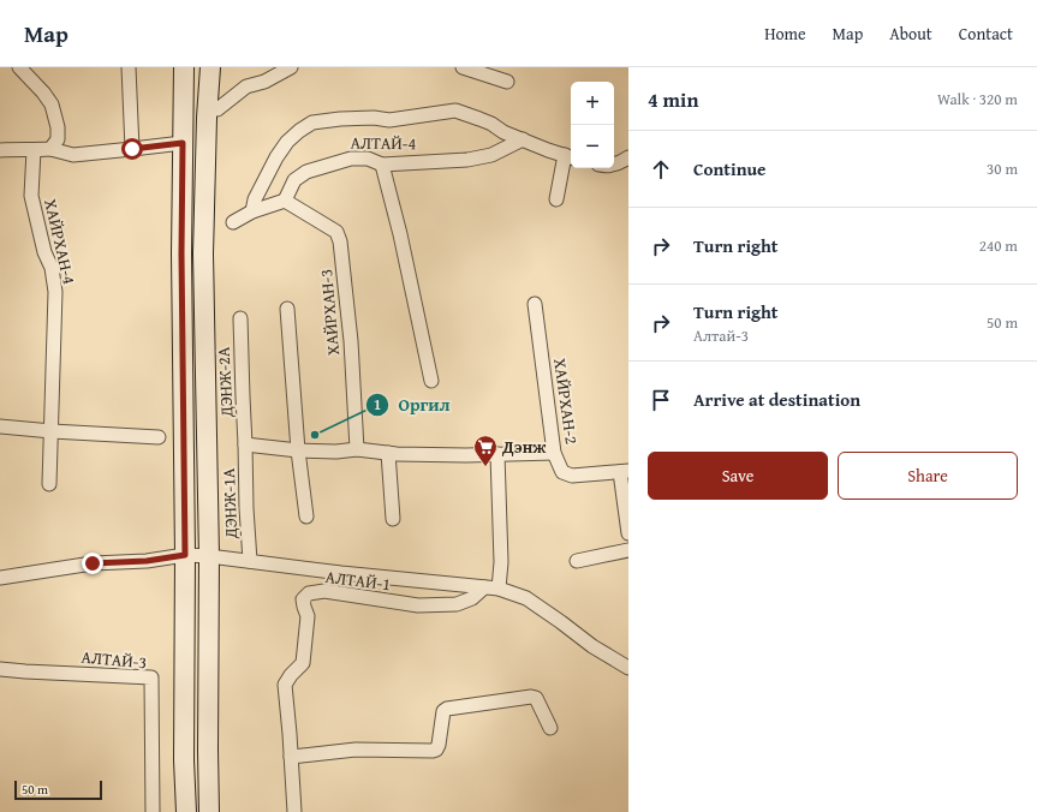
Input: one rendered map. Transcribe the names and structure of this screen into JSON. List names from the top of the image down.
{
  "streets": {
    "street": [
      "АЛТАЙ-4",
      "ХАЙРХАН-4",
      "ХАЙРХАН-3",
      "ДЭНЖ-2А",
      "ХАЙРХАН-2",
      "ДЭНЖ-1А",
      "АЛТАЙ-1",
      "АЛТАЙ-3"
    ]
  },
  "crossings": [
    ["АЛТАЙ-4", "ХАЙРХАН-3"],
    ["ДЭНЖ-2А", "ДЭНЖ-1А"]
  ],
  "places": {
    "other": ["Оргил"],
    "supermarket": ["Дэнж"]
  },
  "scale_bar": "50 m",
  "page": {
    "header": "Map",
    "nav": [
      "Home",
      "Map",
      "About",
      "Contact"
    ],
    "heading": ["4 min", "Walk · 320 m"],
    "map_buttons": ["+", "−"],
    "list": [
      ["Continue", "30 m"],
      ["Turn right", "240 m"],
      ["Turn right", "Алтай-3", "50 m"],
      "Arrive at destination"
    ],
    "buttons": ["Save", "Share"],
    "scale": "50 m"
  }
}
